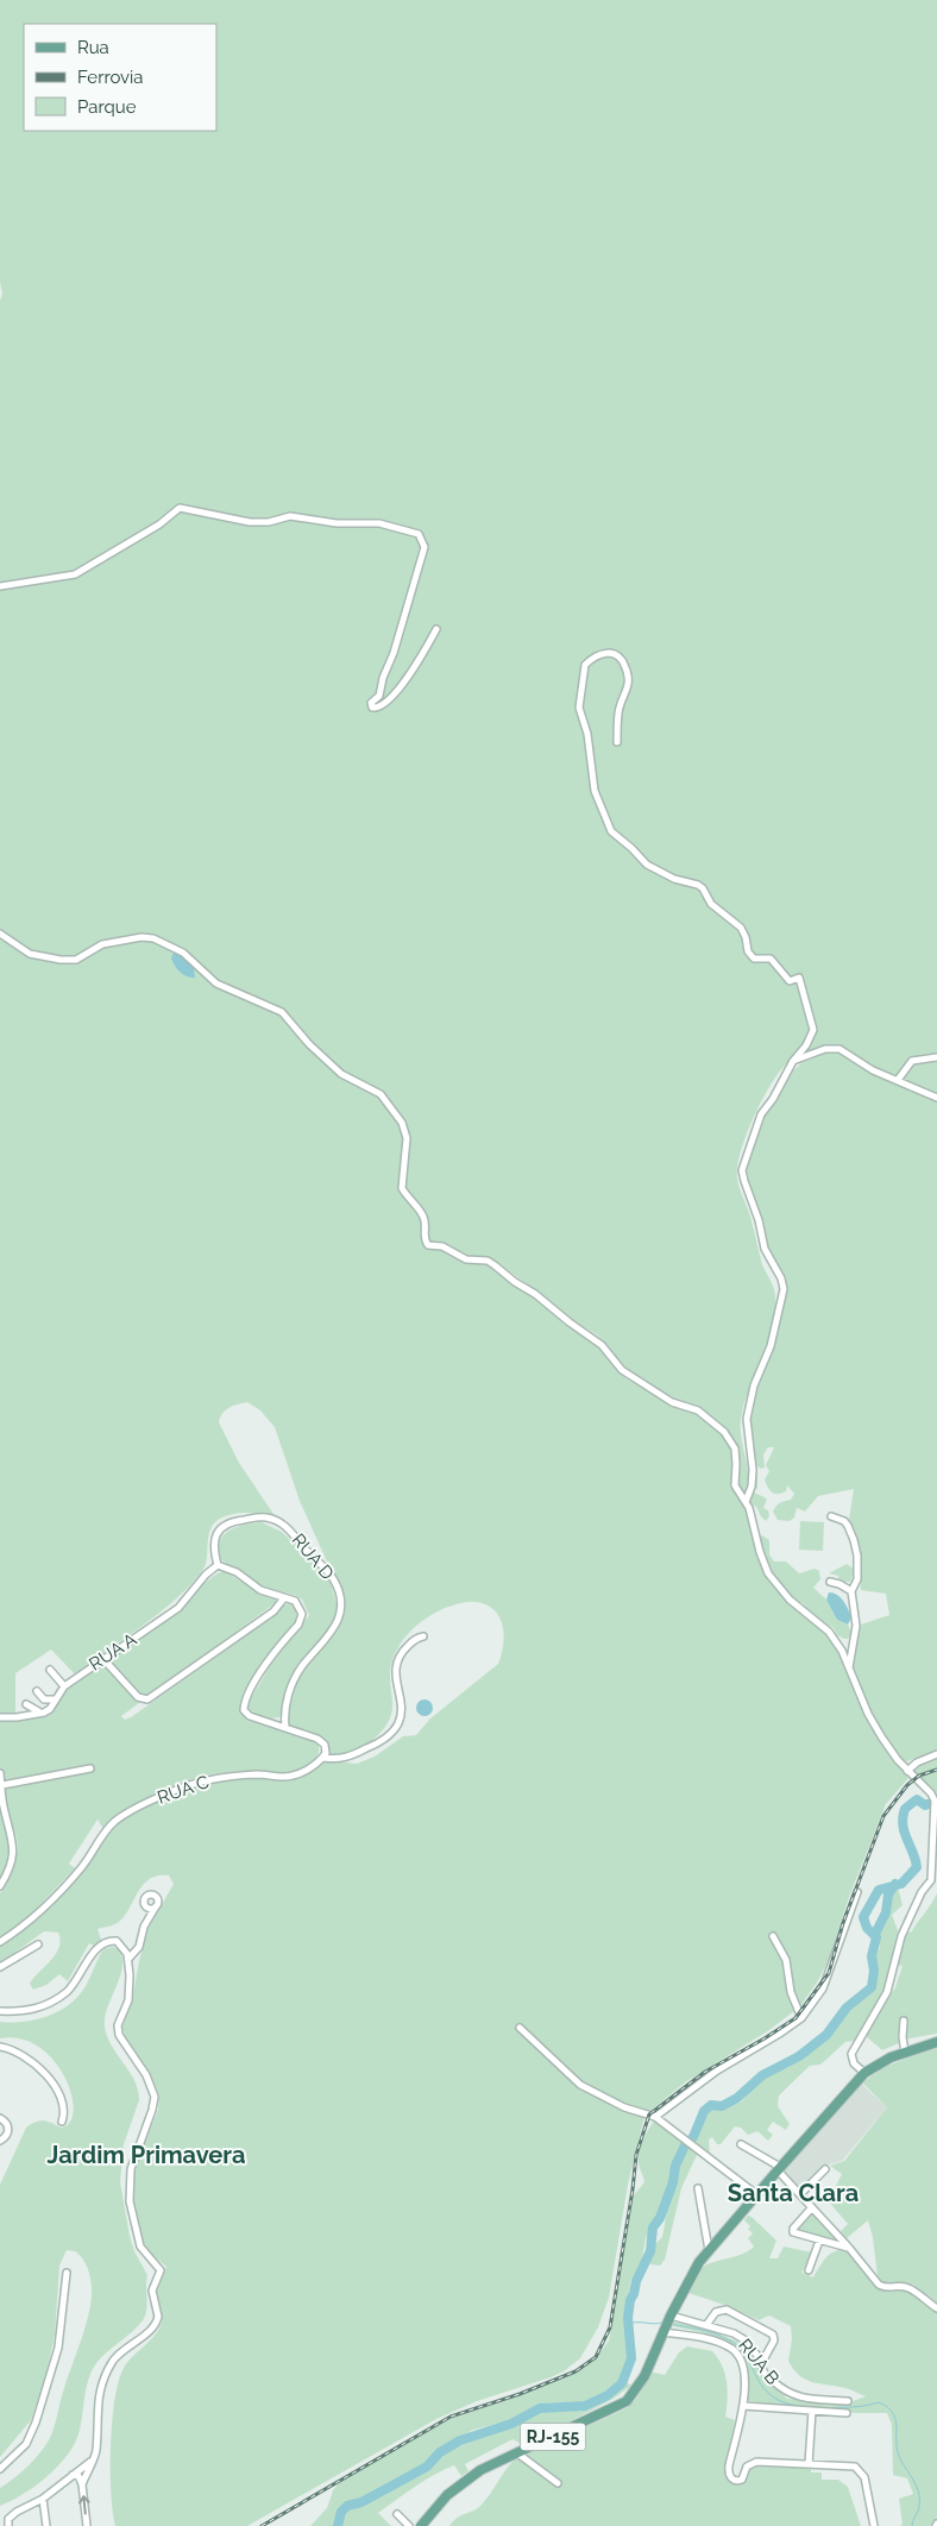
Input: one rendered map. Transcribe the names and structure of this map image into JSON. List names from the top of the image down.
{
  "streets": {
    "main road": ["RJ-155"],
    "street": [
      "RUA D",
      "RUA A",
      "RUA C",
      "RUA B"
    ]
  },
  "crossings": [
    ["RUA D", "RUA A"],
    ["RUA B", "RJ-155"]
  ],
  "districts": ["Jardim Primavera", "Santa Clara"],
  "legend": ["Rua", "Ferrovia", "Parque"]
}
